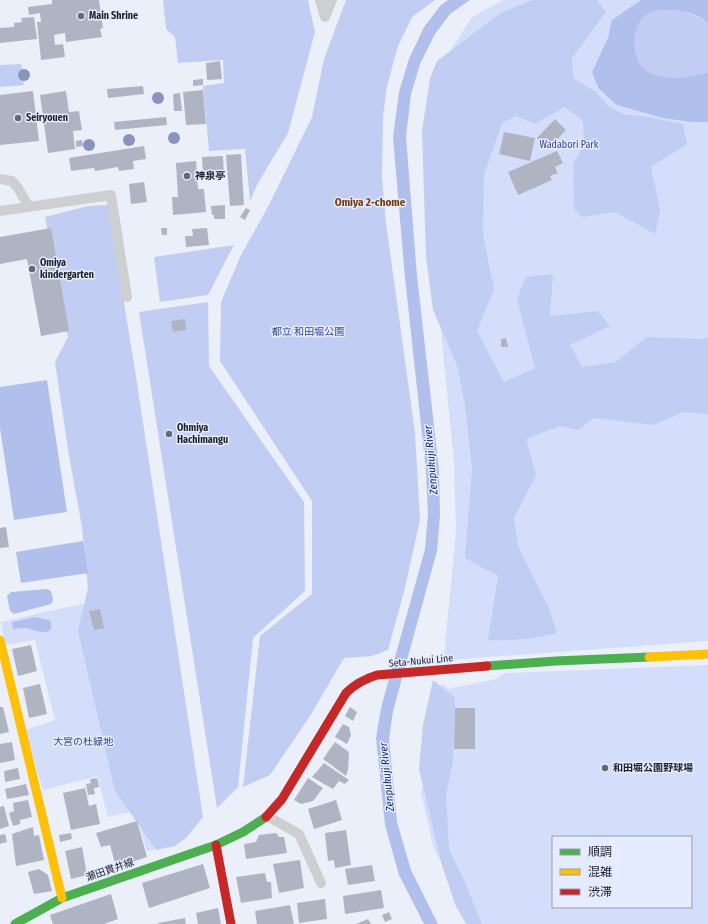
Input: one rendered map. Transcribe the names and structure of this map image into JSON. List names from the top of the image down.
{
  "streets": {
    "main road": ["Seta-Nukui Line", "瀬田貫井線"]
  },
  "crossings": [
    ["Seta-Nukui Line", "瀬田貫井線"]
  ],
  "districts": ["Omiya 2-chome"],
  "water": ["Zenpukuji River"],
  "parks": ["Wadabori Park", "都立 和田堀公園", "大宮の杜緑地"],
  "places": [
    "Main Shrine",
    "Seiryouen",
    "神泉亭",
    "Omiya kindergarten",
    "Ohmiya Hachimangu",
    "和田堀公園野球場"
  ],
  "legend": ["順調", "混雑", "渋滞"]
}
